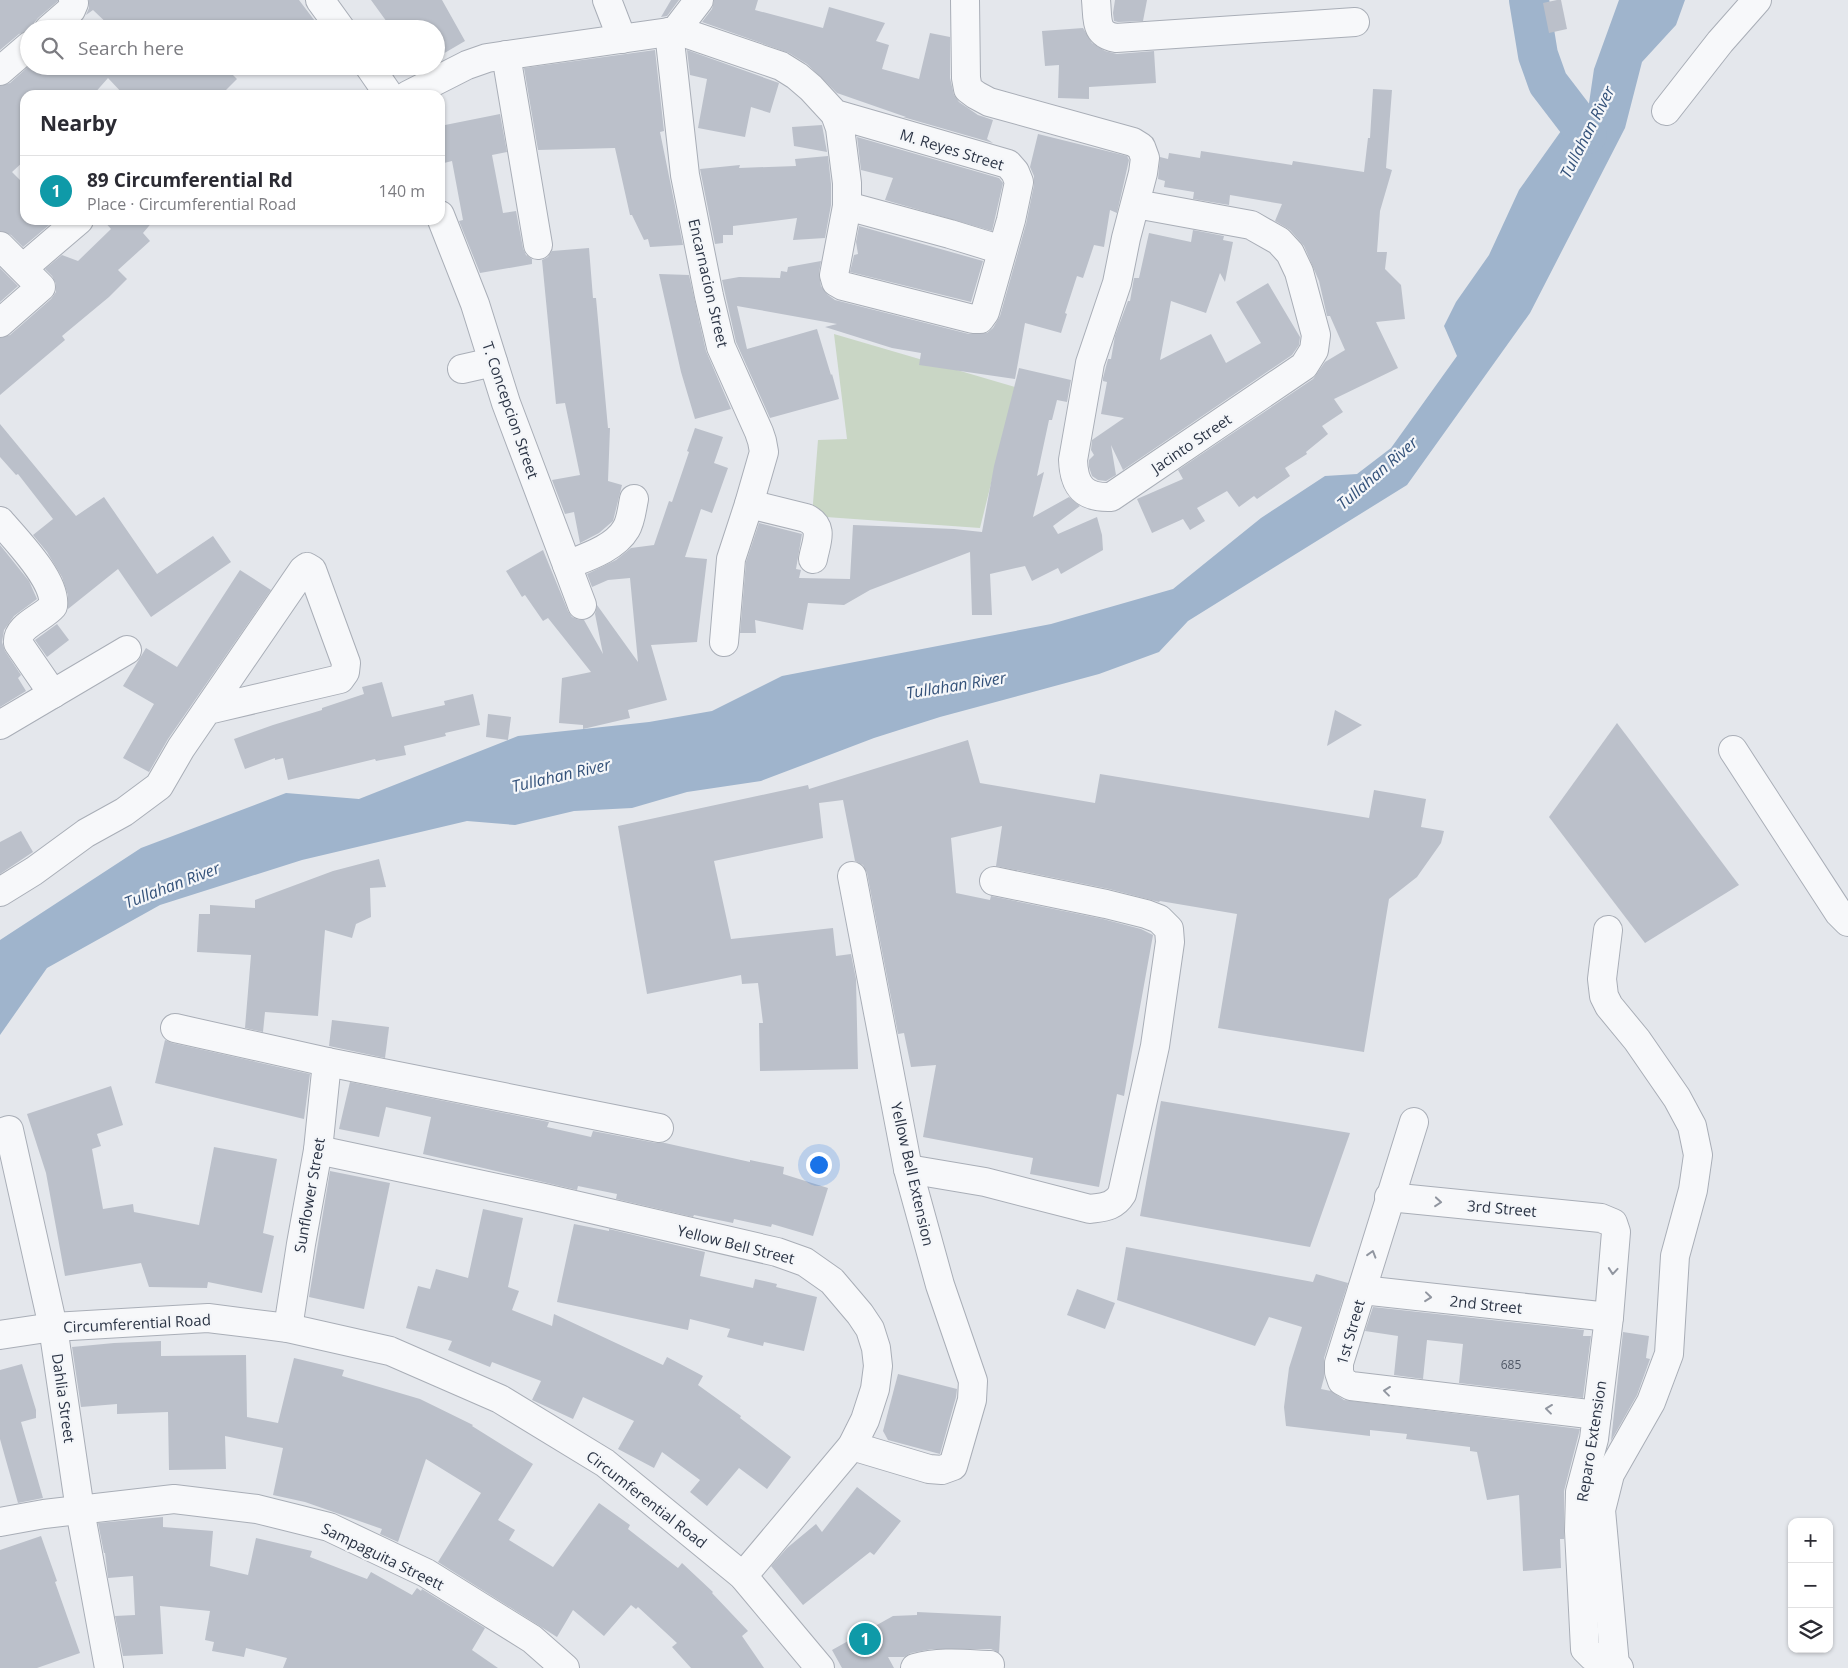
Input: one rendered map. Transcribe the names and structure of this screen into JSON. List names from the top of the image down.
{
  "streets": {
    "street": [
      "M. Reyes Street",
      "Encarnacion Street",
      "T. Concepcion Street",
      "Jacinto Street",
      "Yellow Bell Extension",
      "Sunflower Street",
      "3rd Street",
      "Yellow Bell Street",
      "2nd Street",
      "Circumferential Road",
      "1st Street",
      "Dahlia Street",
      "Reparo Extension",
      "Sampaguita Streett"
    ]
  },
  "crossings": [
    ["Yellow Bell Extension", "Yellow Bell Street"],
    ["Sunflower Street", "Yellow Bell Street"],
    ["Sunflower Street", "Circumferential Road"],
    ["3rd Street", "1st Street"],
    ["3rd Street", "Reparo Extension"],
    ["Yellow Bell Street", "Circumferential Road"],
    ["2nd Street", "1st Street"],
    ["2nd Street", "Reparo Extension"],
    ["Circumferential Road", "Dahlia Street"],
    ["1st Street", "Reparo Extension"],
    ["Dahlia Street", "Sampaguita Streett"]
  ],
  "one_way": ["3rd Street", "2nd Street"],
  "water": ["Tullahan River"],
  "house_numbers": ["685"],
  "page": {
    "search": "Search here",
    "heading": "Nearby",
    "list": [
      {
        "mark": "1",
        "name": "89 Circumferential Rd",
        "note": "Place · Circumferential Road",
        "value": "140 m"
      }
    ],
    "map_buttons": ["+", "−"],
    "pins": "1"
  }
}
